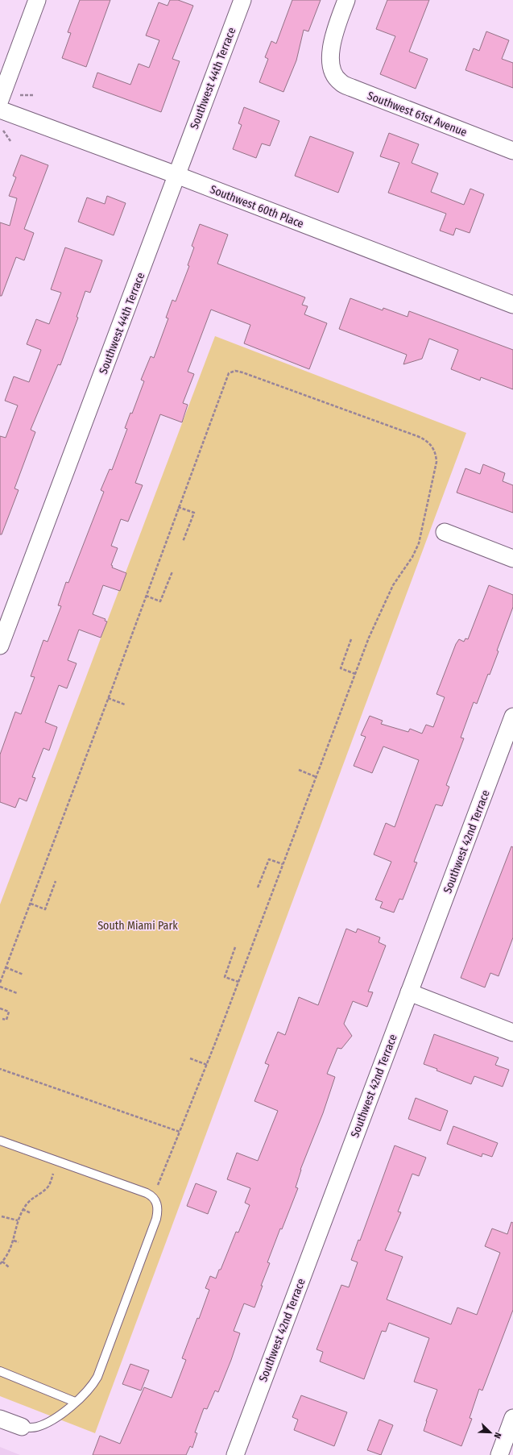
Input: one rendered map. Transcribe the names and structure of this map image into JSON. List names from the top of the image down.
{
  "streets": {
    "street": [
      "Southwest 44th Terrace",
      "Southwest 61st Avenue",
      "Southwest 60th Place",
      "Southwest 42nd Terrace"
    ]
  },
  "crossings": [
    ["Southwest 44th Terrace", "Southwest 60th Place"]
  ],
  "parks": ["South Miami Park"],
  "north": "bottom right"
}
